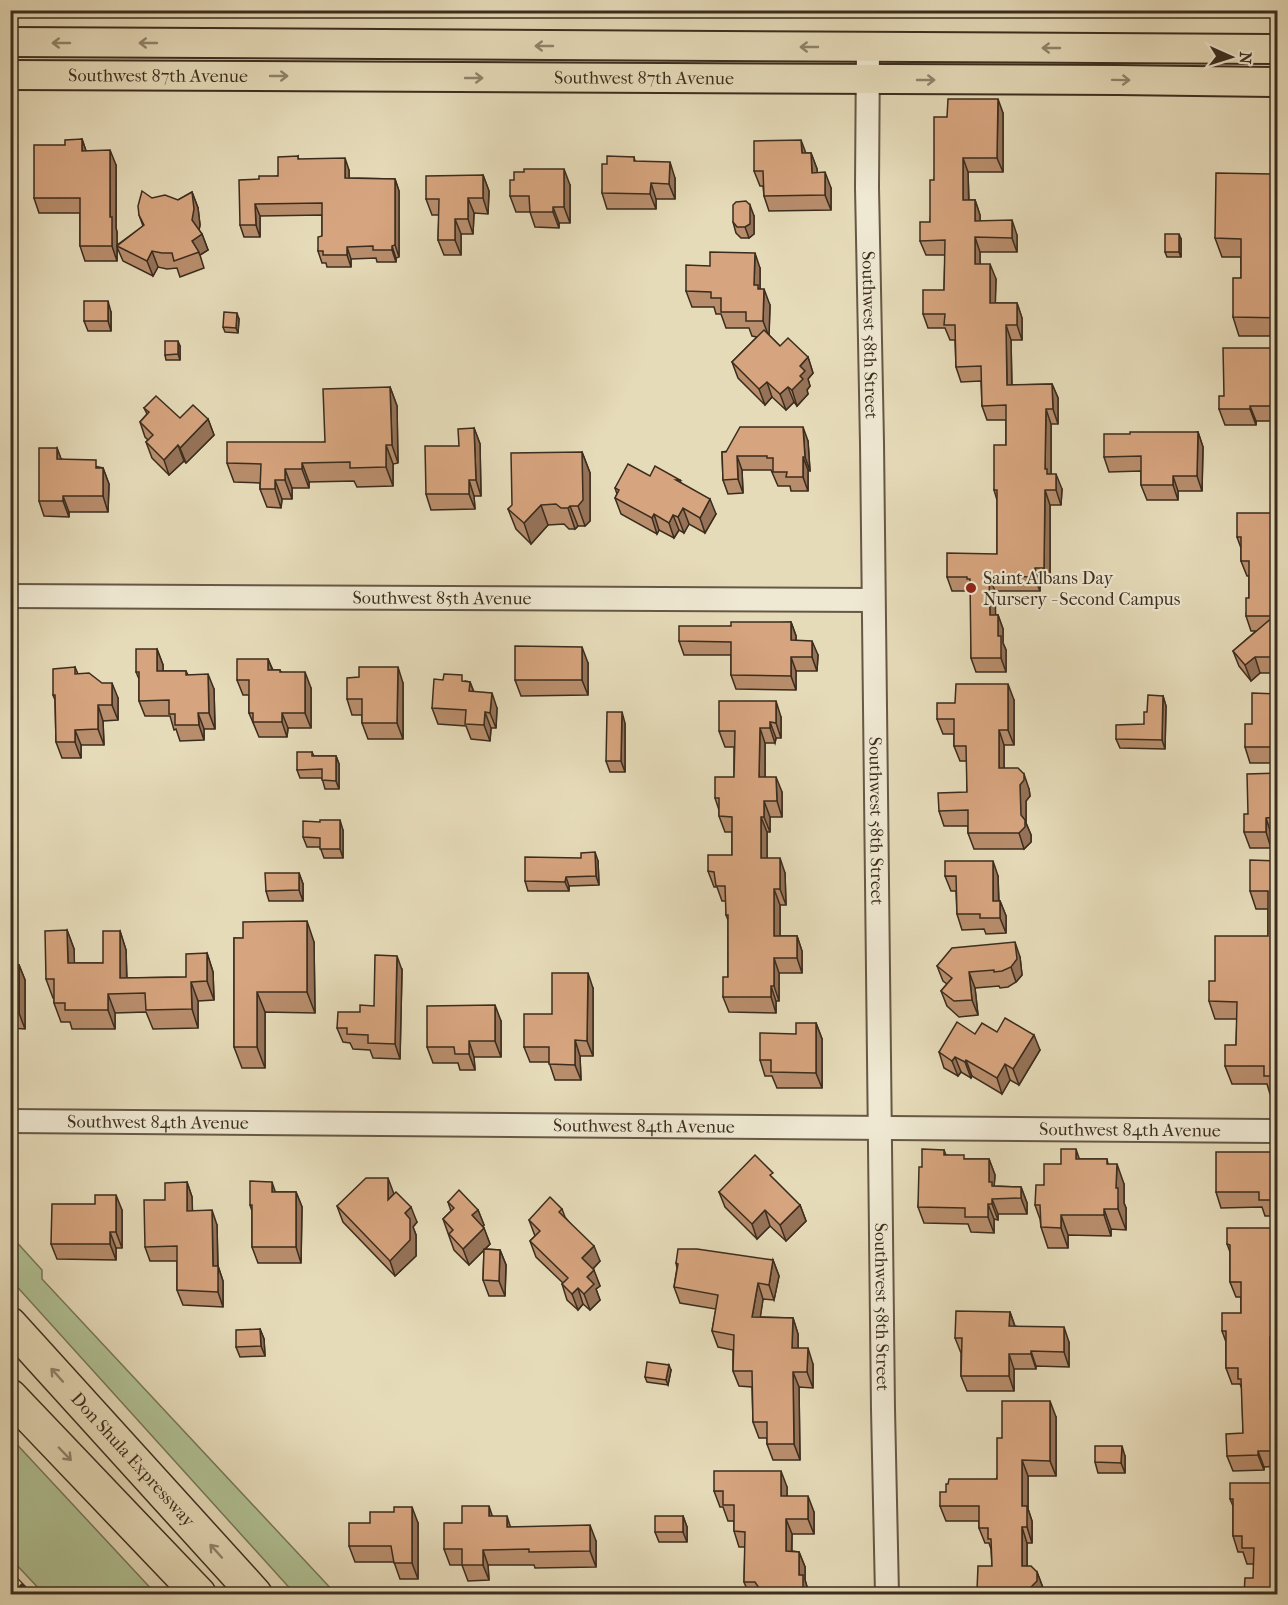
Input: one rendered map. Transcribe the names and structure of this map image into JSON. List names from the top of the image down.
{
  "streets": {
    "highway": ["Don Shula Expressway"],
    "main road": ["Southwest 87th Avenue"],
    "street": ["Southwest 58th Street", "Southwest 85th Avenue", "Southwest 84th Avenue"]
  },
  "crossings": [
    ["Southwest 87th Avenue", "Southwest 58th Street"],
    ["Southwest 58th Street", "Southwest 85th Avenue"],
    ["Southwest 58th Street", "Southwest 84th Avenue"]
  ],
  "places": ["Saint Albans Day Nursery - Second Campus"],
  "north": "right"
}
